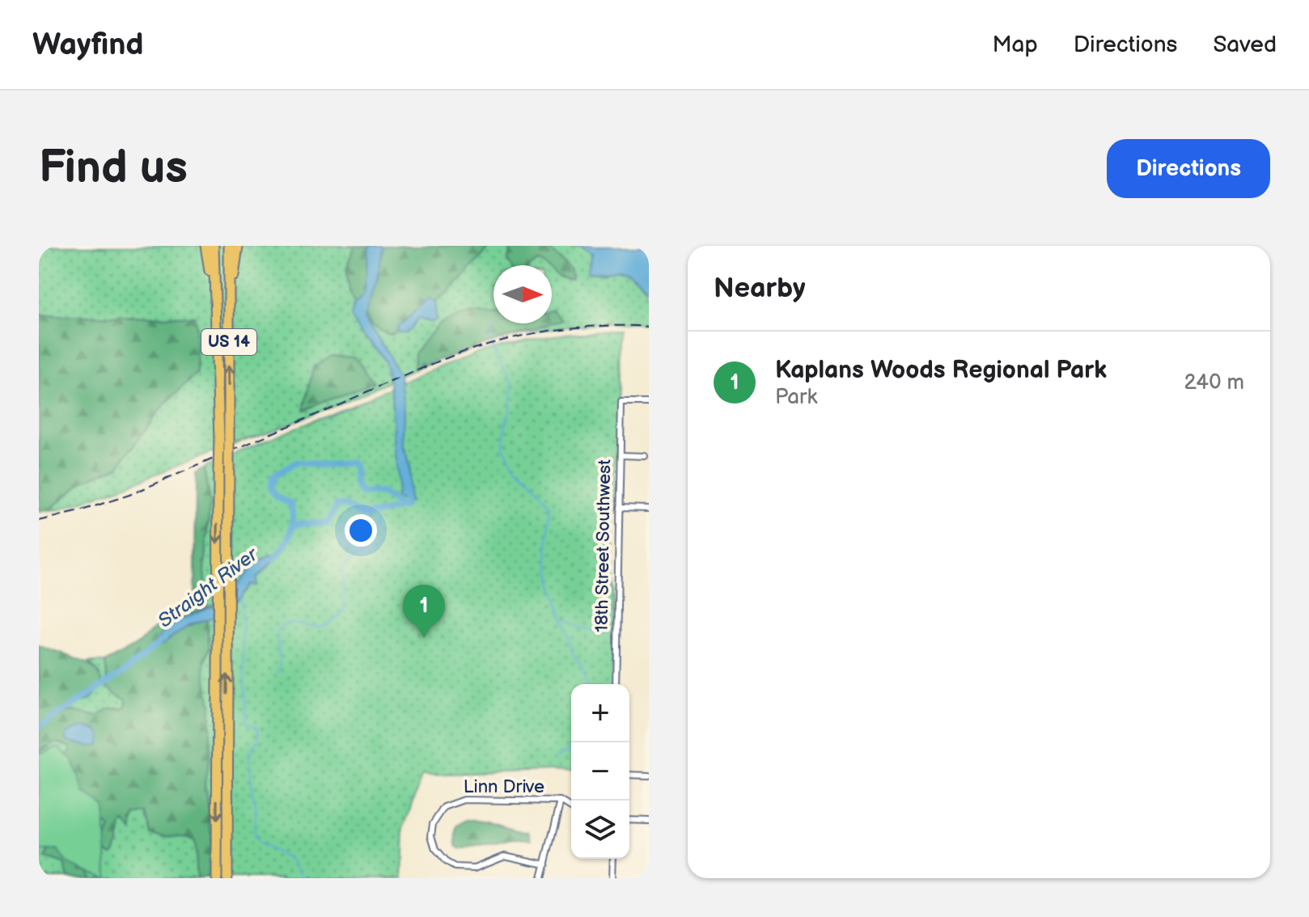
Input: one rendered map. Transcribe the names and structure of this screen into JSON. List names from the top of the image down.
{
  "streets": {
    "highway": ["US 14"],
    "street": ["18th Street Southwest", "Linn Drive"]
  },
  "water": ["Straight River"],
  "north": "right",
  "page": {
    "header": "Wayfind",
    "nav": ["Map", "Directions", "Saved"],
    "buttons": "Directions",
    "title": "Find us",
    "heading": "Nearby",
    "list": [
      {
        "mark": "1",
        "name": "Kaplans Woods Regional Park",
        "note": "Park",
        "value": "240 m"
      }
    ],
    "pins": "1",
    "map_buttons": ["+", "−"]
  }
}
